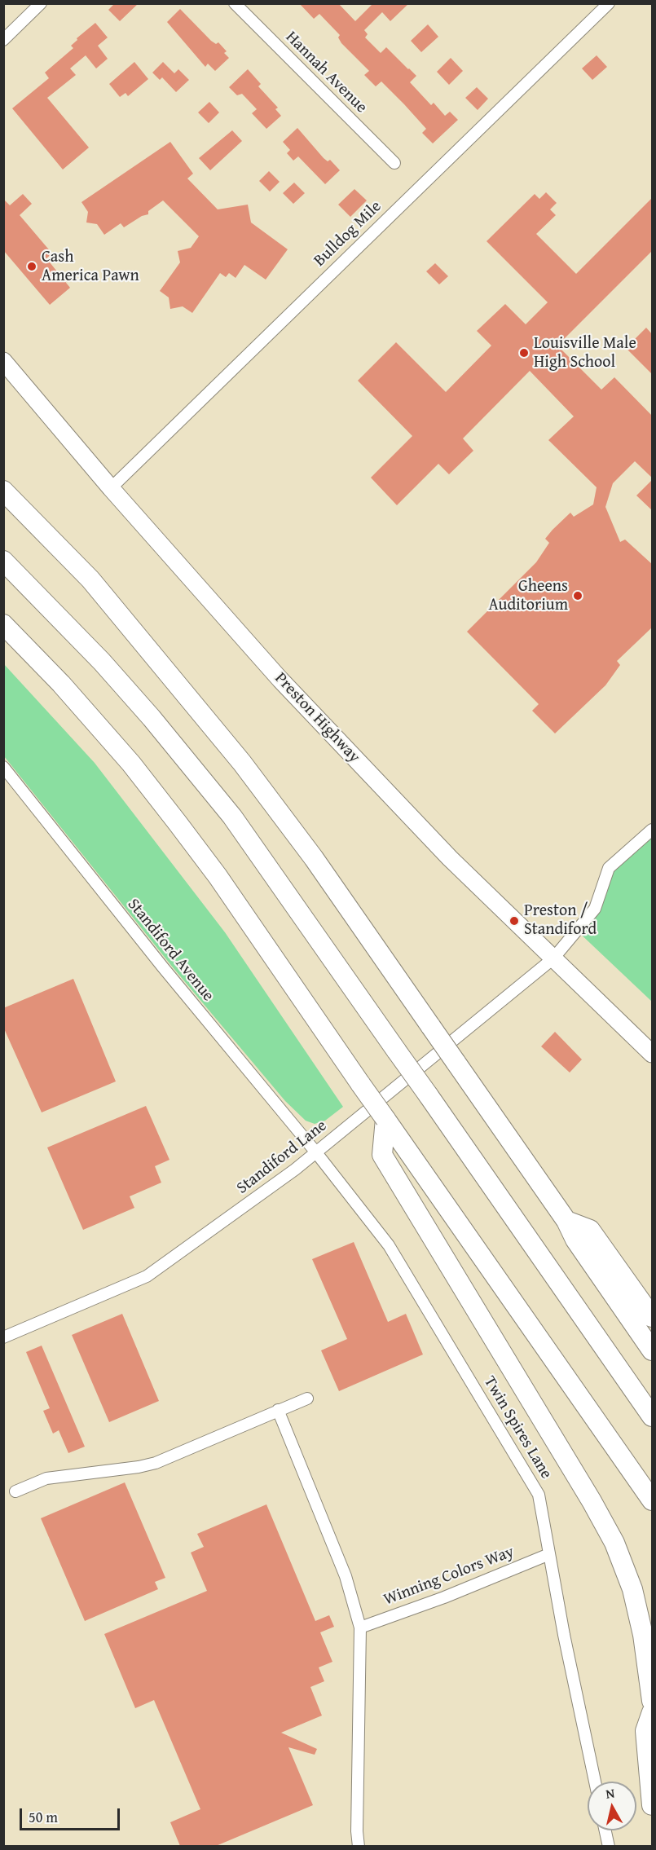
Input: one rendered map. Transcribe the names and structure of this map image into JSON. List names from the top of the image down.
{
  "streets": {
    "main road": ["Preston Highway"],
    "street": [
      "Hannah Avenue",
      "Bulldog Mile",
      "Standiford Avenue",
      "Standiford Lane",
      "Twin Spires Lane",
      "Winning Colors Way"
    ]
  },
  "crossings": [
    ["Bulldog Mile", "Preston Highway"],
    ["Preston Highway", "Standiford Lane"],
    ["Standiford Avenue", "Standiford Lane"],
    ["Standiford Avenue", "Twin Spires Lane"],
    ["Standiford Lane", "Twin Spires Lane"],
    ["Twin Spires Lane", "Winning Colors Way"]
  ],
  "places": [
    "Cash America Pawn",
    "Louisville Male High School",
    "Gheens Auditorium",
    "Preston / Standiford"
  ],
  "scale_bar": "50 m",
  "north": "top"
}
